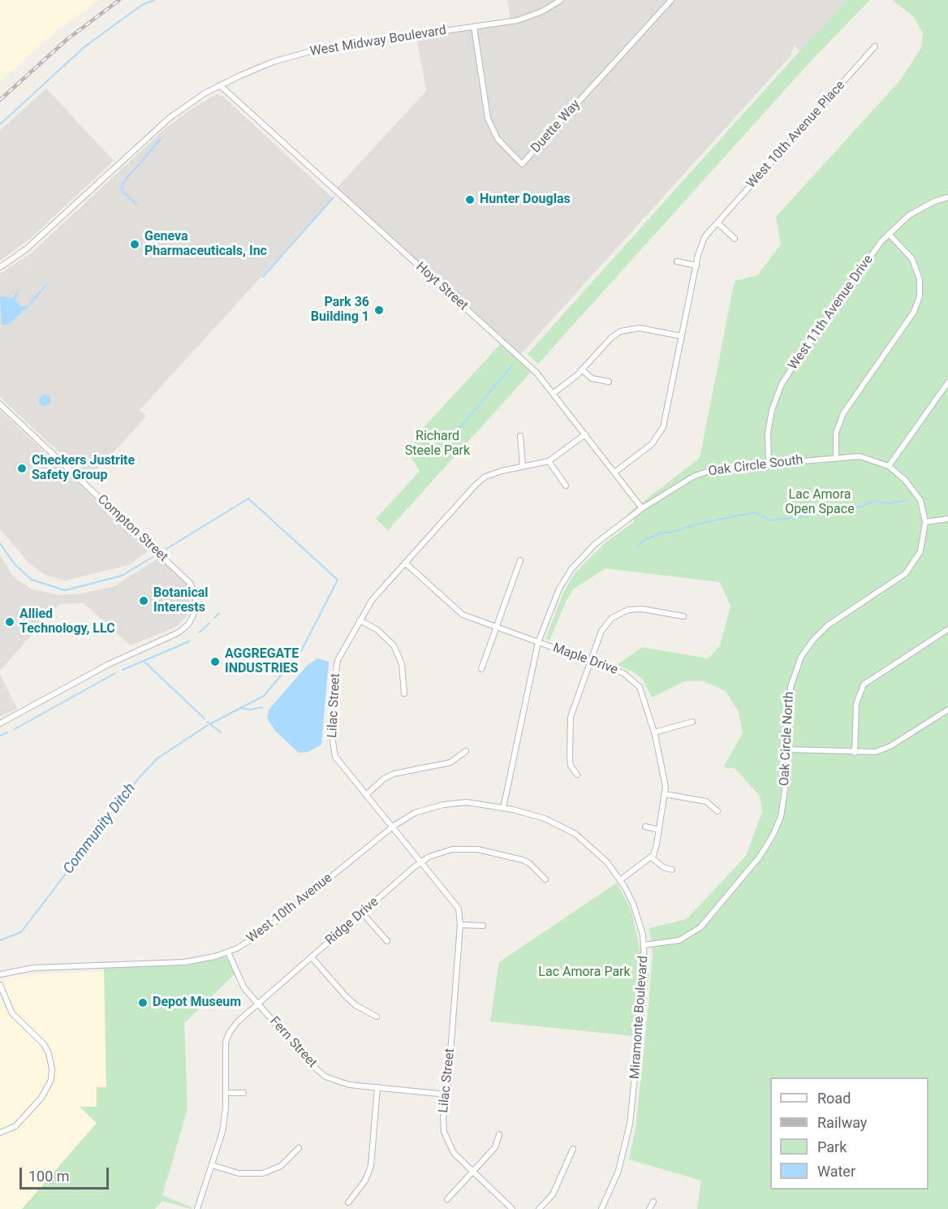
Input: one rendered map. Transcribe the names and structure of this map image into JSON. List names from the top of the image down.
{
  "streets": {
    "street": [
      "West Midway Boulevard",
      "Duette Way",
      "West 10th Avenue Place",
      "Hoyt Street",
      "West 11th Avenue Drive",
      "Oak Circle South",
      "Compton Street",
      "Maple Drive",
      "Lilac Street",
      "Oak Circle North",
      "West 10th Avenue",
      "Ridge Drive",
      "Miramonte Boulevard",
      "Fern Street"
    ]
  },
  "crossings": [
    ["West Midway Boulevard", "Duette Way"],
    ["West Midway Boulevard", "Hoyt Street"],
    ["West 10th Avenue Place", "Hoyt Street"],
    ["Hoyt Street", "Oak Circle South"],
    ["Hoyt Street", "Lilac Street"],
    ["West 11th Avenue Drive", "Oak Circle South"],
    ["Oak Circle South", "Maple Drive"],
    ["Oak Circle South", "Oak Circle North"],
    ["Oak Circle South", "West 10th Avenue"],
    ["Oak Circle South", "Miramonte Boulevard"],
    ["Maple Drive", "Lilac Street"],
    ["Lilac Street", "West 10th Avenue"],
    ["Lilac Street", "Ridge Drive"],
    ["Lilac Street", "Fern Street"],
    ["Oak Circle North", "Miramonte Boulevard"],
    ["West 10th Avenue", "Miramonte Boulevard"],
    ["West 10th Avenue", "Fern Street"],
    ["Ridge Drive", "Fern Street"]
  ],
  "water": ["Community Ditch"],
  "parks": ["Richard Steele Park", "Lac Amora Open Space", "Lac Amora Park"],
  "places": [
    "Hunter Douglas",
    "Geneva Pharmaceuticals, Inc",
    "Park 36 Building 1",
    "Checkers Justrite Safety Group",
    "Botanical Interests",
    "Allied Technology, LLC",
    "AGGREGATE INDUSTRIES",
    "Depot Museum"
  ],
  "legend": [
    "Road",
    "Railway",
    "Park",
    "Water"
  ],
  "scale_bar": "100 m"
}
